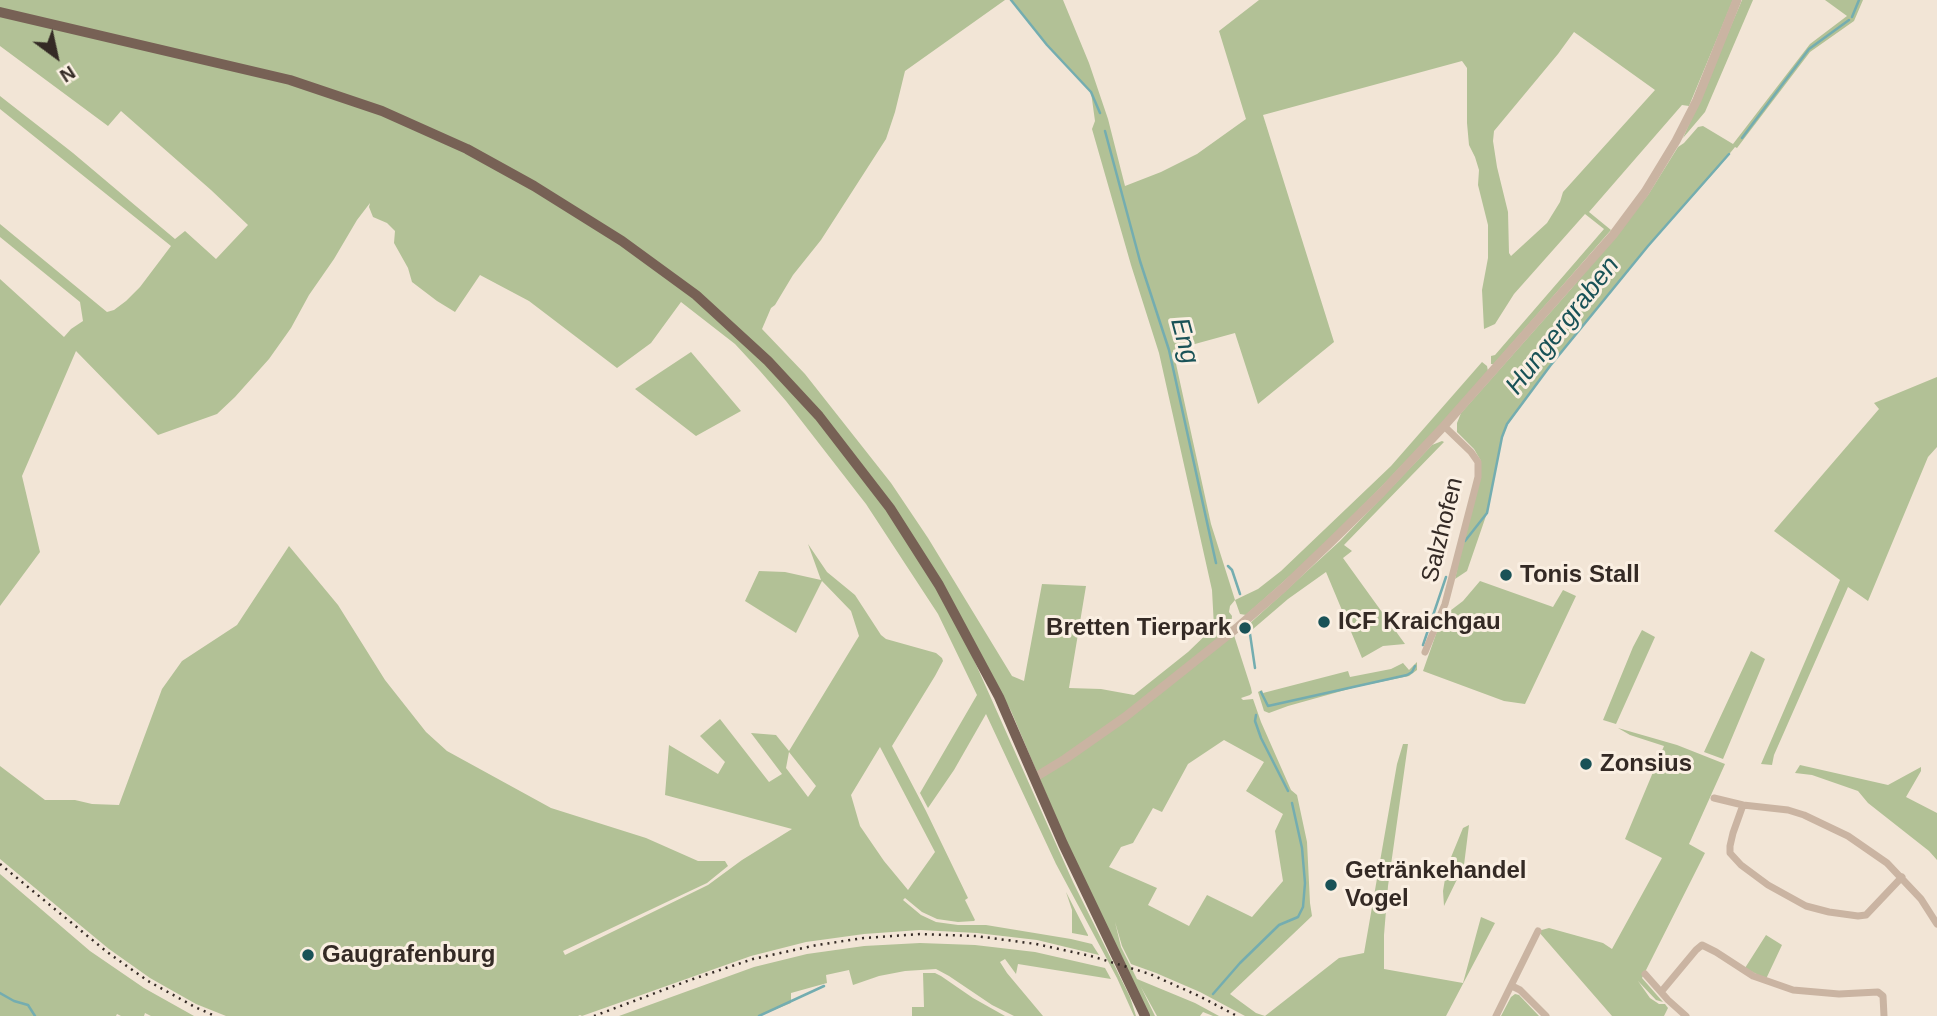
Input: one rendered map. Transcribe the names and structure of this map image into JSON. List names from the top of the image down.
{
  "streets": {
    "street": ["Salzhofen"]
  },
  "water": ["Hungergraben", "Eng"],
  "places": [
    "Tonis Stall",
    "ICF Kraichgau",
    "Bretten Tierpark",
    "Zonsius",
    "Getränkehandel Vogel",
    "Gaugrafenburg"
  ],
  "north": "bottom right"
}
